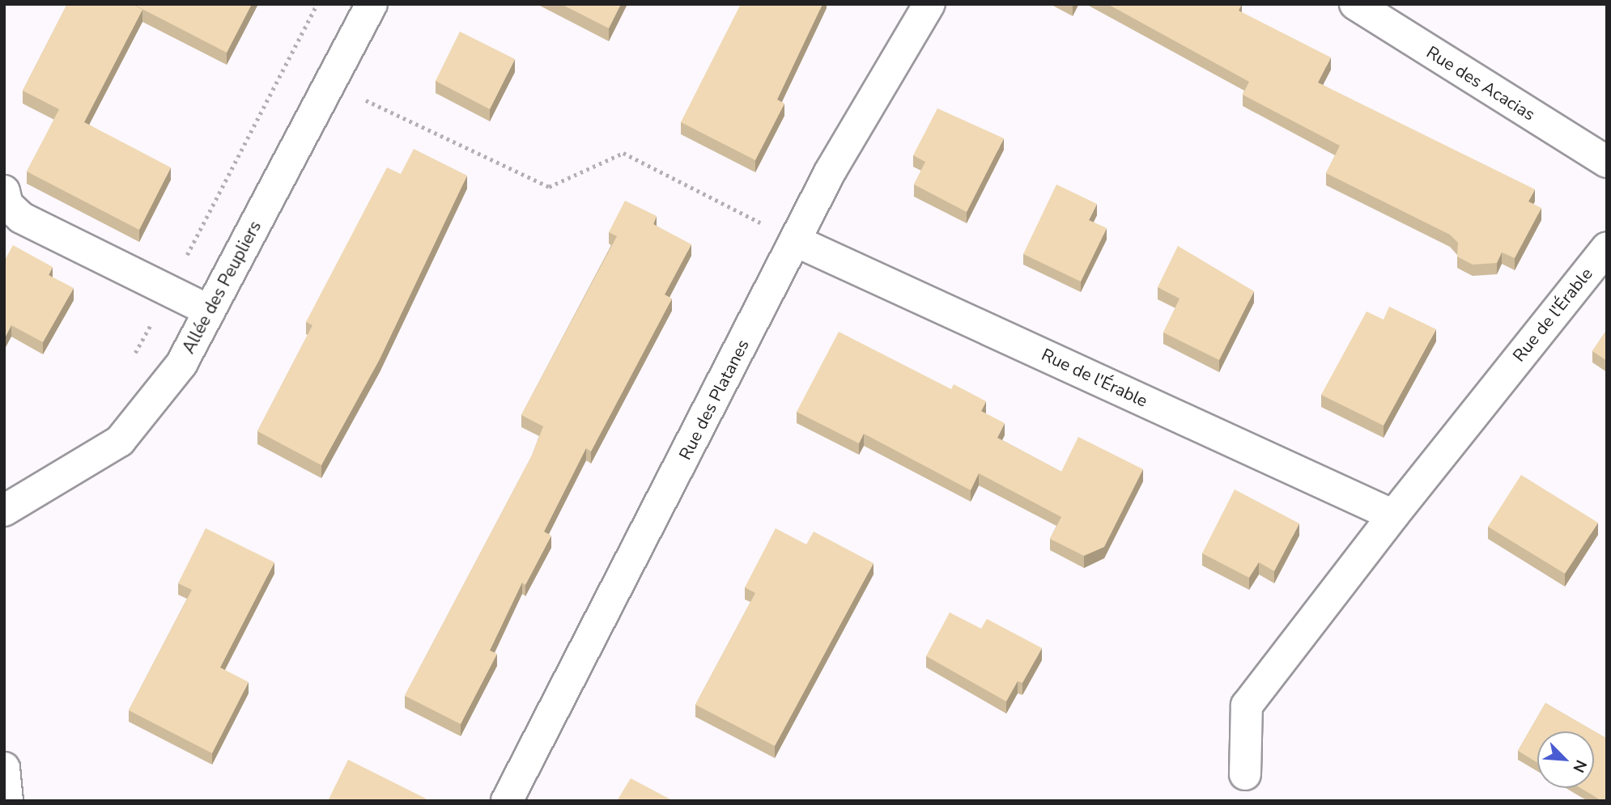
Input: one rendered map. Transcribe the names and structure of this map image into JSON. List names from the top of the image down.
{
  "streets": {
    "street": [
      "Rue des Acacias",
      "Allée des Peupliers",
      "Rue de l'Érable",
      "Rue des Platanes"
    ]
  },
  "crossings": [
    ["Rue de l'Érable", "Rue des Platanes"]
  ],
  "north": "bottom right"
}
